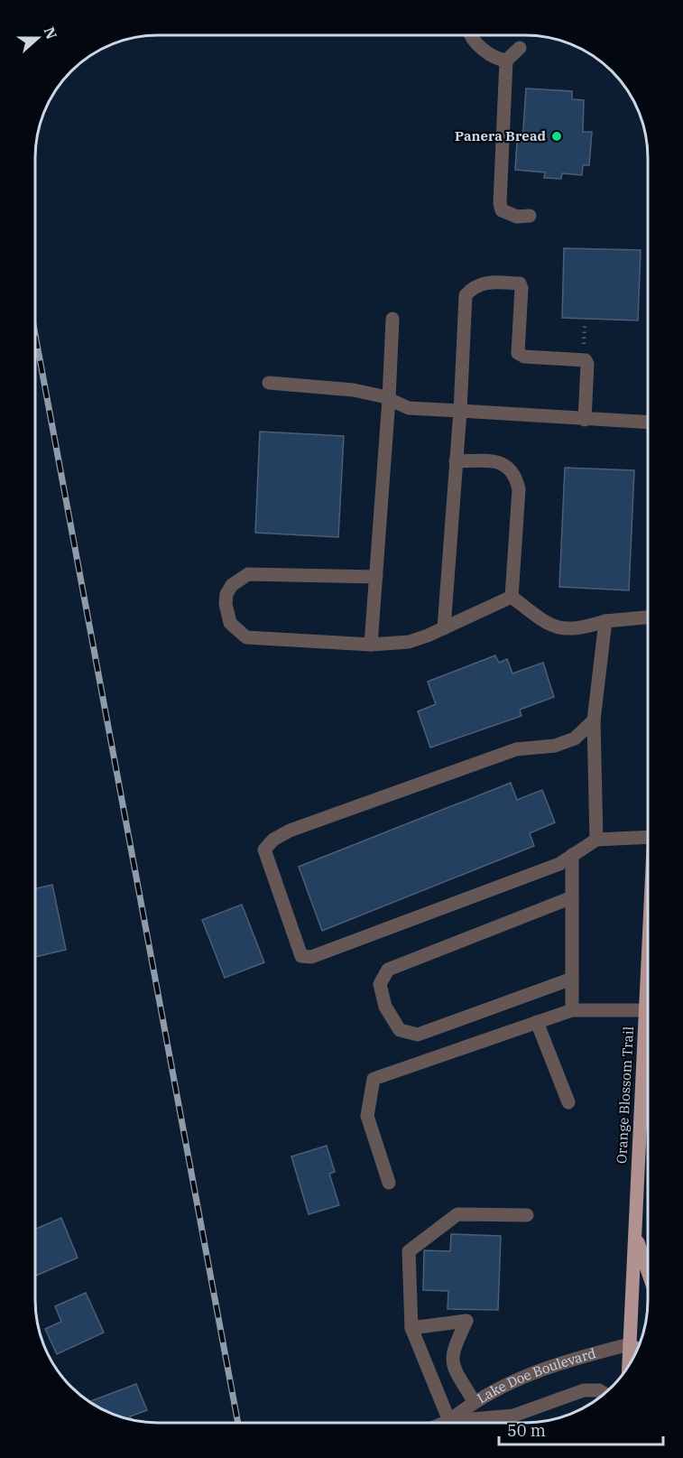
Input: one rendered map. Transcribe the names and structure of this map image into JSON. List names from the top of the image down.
{
  "streets": {
    "main road": ["Orange Blossom Trail"],
    "street": ["Lake Doe Boulevard"]
  },
  "crossings": [
    ["Orange Blossom Trail", "Lake Doe Boulevard"]
  ],
  "places": ["Panera Bread"],
  "scale_bar": "50 m",
  "north": "right"
}
